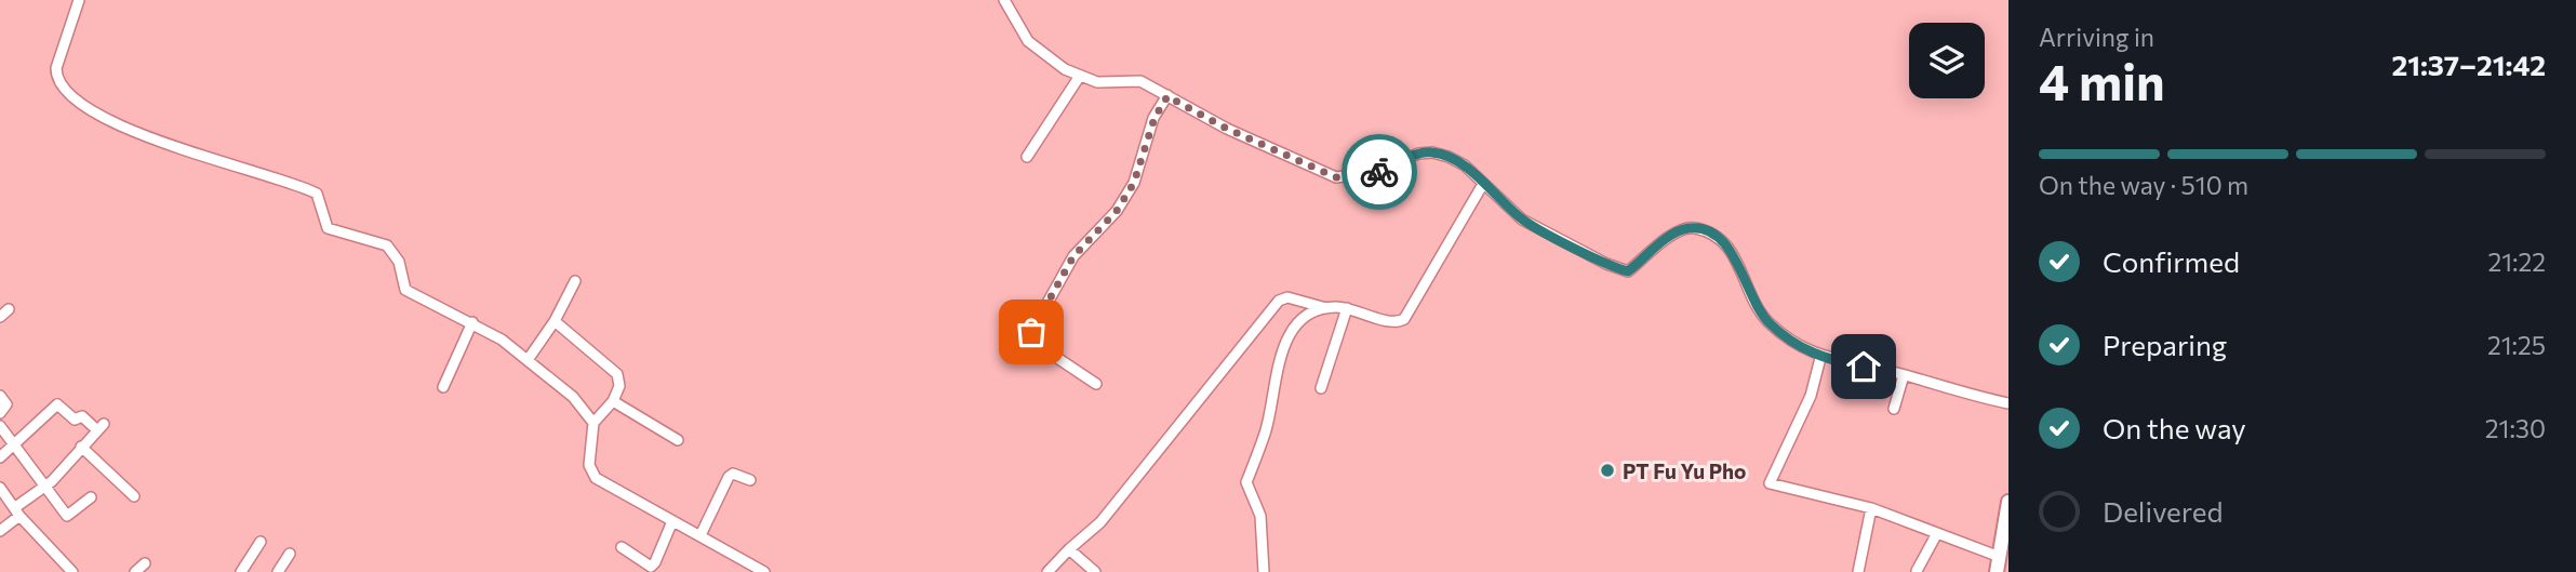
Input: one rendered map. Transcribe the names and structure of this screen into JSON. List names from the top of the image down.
{
  "places": ["PT Fu Yu Pho"],
  "page": {
    "heading": ["4 min", "Arriving in", "21:37–21:42"],
    "bar": "On the way · 510 m",
    "list": [
      ["Confirmed", "21:22"],
      ["Preparing", "21:25"],
      ["On the way", "21:30"],
      "Delivered"
    ]
  }
}
